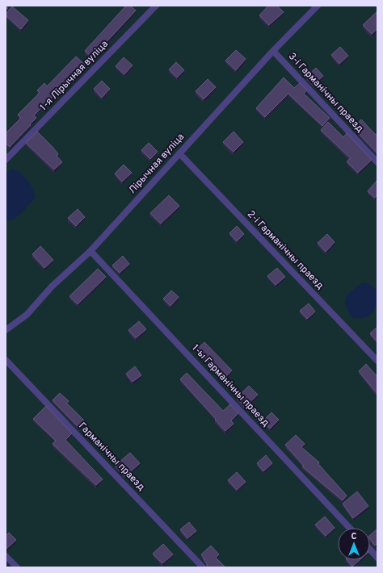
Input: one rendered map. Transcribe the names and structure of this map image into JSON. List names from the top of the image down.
{
  "streets": {
    "lane": [
      "1-я Лірычная вуліца",
      "3-і Гарманічны праезд",
      "Лірычная вуліца",
      "2-і Гарманічны праезд",
      "1-ы Гарманічны праезд",
      "Гарманічны праезд"
    ]
  },
  "crossings": [
    ["3-і Гарманічны праезд", "Лірычная вуліца"],
    ["Лірычная вуліца", "2-і Гарманічны праезд"],
    ["Лірычная вуліца", "1-ы Гарманічны праезд"]
  ],
  "north": "top"
}
